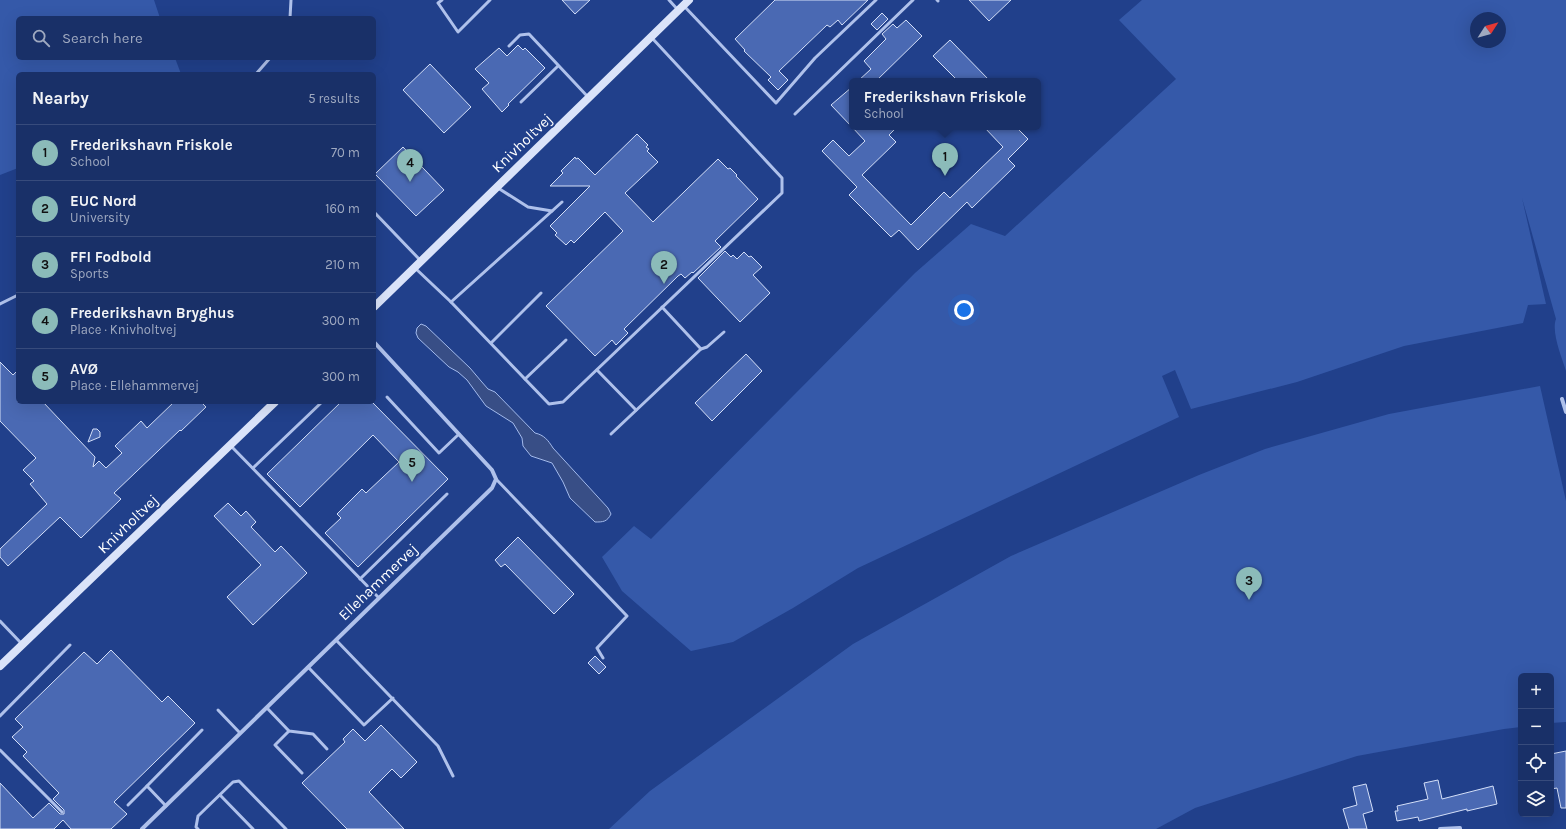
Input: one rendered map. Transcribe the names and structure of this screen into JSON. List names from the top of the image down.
{
  "streets": {
    "street": ["Knivholtvej", "Ellehammervej"]
  },
  "north": "top right",
  "page": {
    "search": "Search here",
    "heading": ["Nearby", "5 results"],
    "popup": ["Frederikshavn Friskole", "School"],
    "list": [
      {
        "mark": "1",
        "name": "Frederikshavn Friskole",
        "note": "School",
        "value": "70 m"
      },
      {
        "mark": "2",
        "name": "EUC Nord",
        "note": "University",
        "value": "160 m"
      },
      {
        "mark": "3",
        "name": "FFI Fodbold",
        "note": "Sports",
        "value": "210 m"
      },
      {
        "mark": "4",
        "name": "Frederikshavn Bryghus",
        "note": "Place · Knivholtvej",
        "value": "300 m"
      },
      {
        "mark": "5",
        "name": "AVØ",
        "note": "Place · Ellehammervej",
        "value": "300 m"
      }
    ],
    "pins": [
      "1",
      "4",
      "2",
      "5",
      "3"
    ],
    "map_buttons": ["+", "−"]
  }
}
